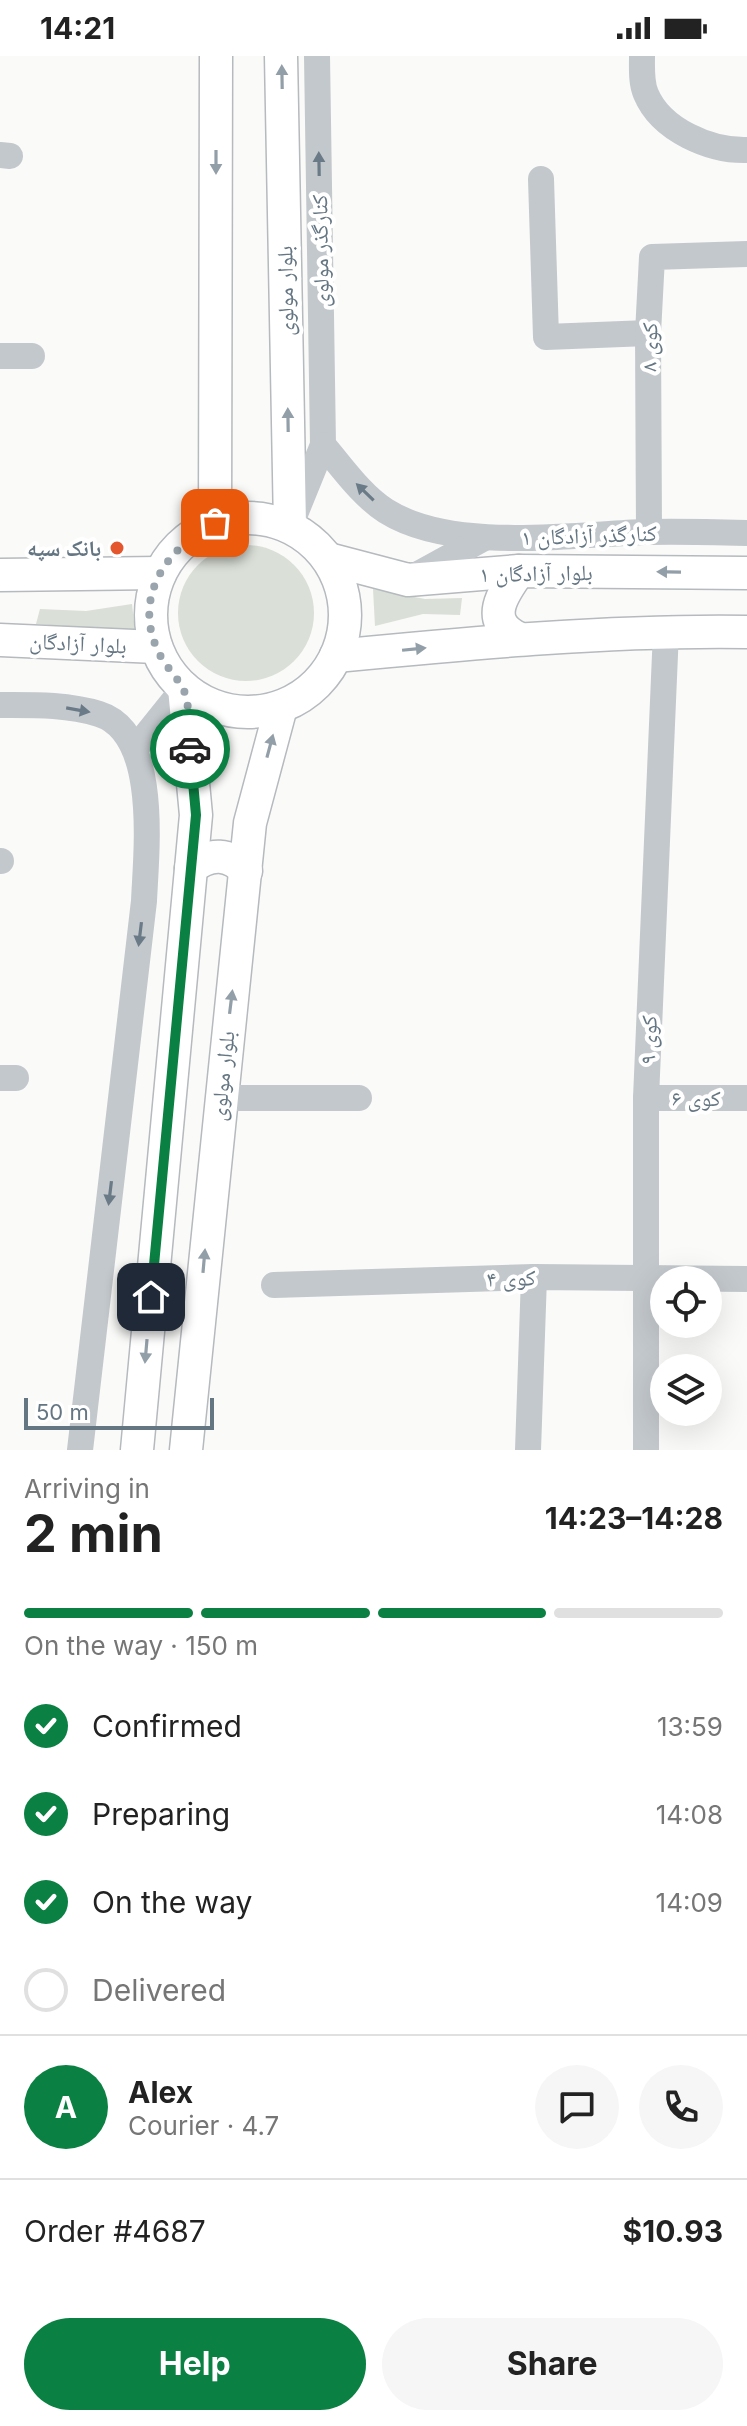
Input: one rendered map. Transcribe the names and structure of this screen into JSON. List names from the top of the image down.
{
  "streets": {
    "main road": ["بلوار مولوی", "بلوار آزادگان ۱", "بلوار آزادگان"],
    "street": [
      "کنارگذر مولوی",
      "کوی ۸",
      "کنارگذر آزادگان ۱",
      "کوی ۹",
      "کوی ۶",
      "کوی ۴"
    ]
  },
  "crossings": [
    ["کنارگذر مولوی", "بلوار مولوی"],
    ["کنارگذر مولوی", "کنارگذر آزادگان ۱"],
    ["کنارگذر مولوی", "بلوار آزادگان ۱"],
    ["کنارگذر مولوی", "بلوار آزادگان"],
    ["بلوار مولوی", "بلوار آزادگان ۱"],
    ["بلوار مولوی", "بلوار آزادگان"],
    ["کوی ۸", "کنارگذر آزادگان ۱"],
    ["بلوار آزادگان ۱", "بلوار آزادگان"],
    ["کوی ۹", "کوی ۶"],
    ["کوی ۹", "کوی ۴"]
  ],
  "one_way": ["کنارگذر مولوی", "کنارگذر آزادگان ۱"],
  "places": ["بانک سپه"],
  "scale_bar": "50 m",
  "page": {
    "status": "14:21",
    "scale": "50 m",
    "heading": ["2 min", "Arriving in", "14:23–14:28"],
    "panel": [
      "Alex",
      "Courier · 4.7",
      "Order #4687",
      "$10.93"
    ],
    "bar": "On the way · 150 m",
    "list": [
      ["Confirmed", "13:59"],
      ["Preparing", "14:08"],
      ["On the way", "14:09"],
      "Delivered"
    ],
    "round": "A",
    "buttons": ["Help", "Share"]
  }
}
